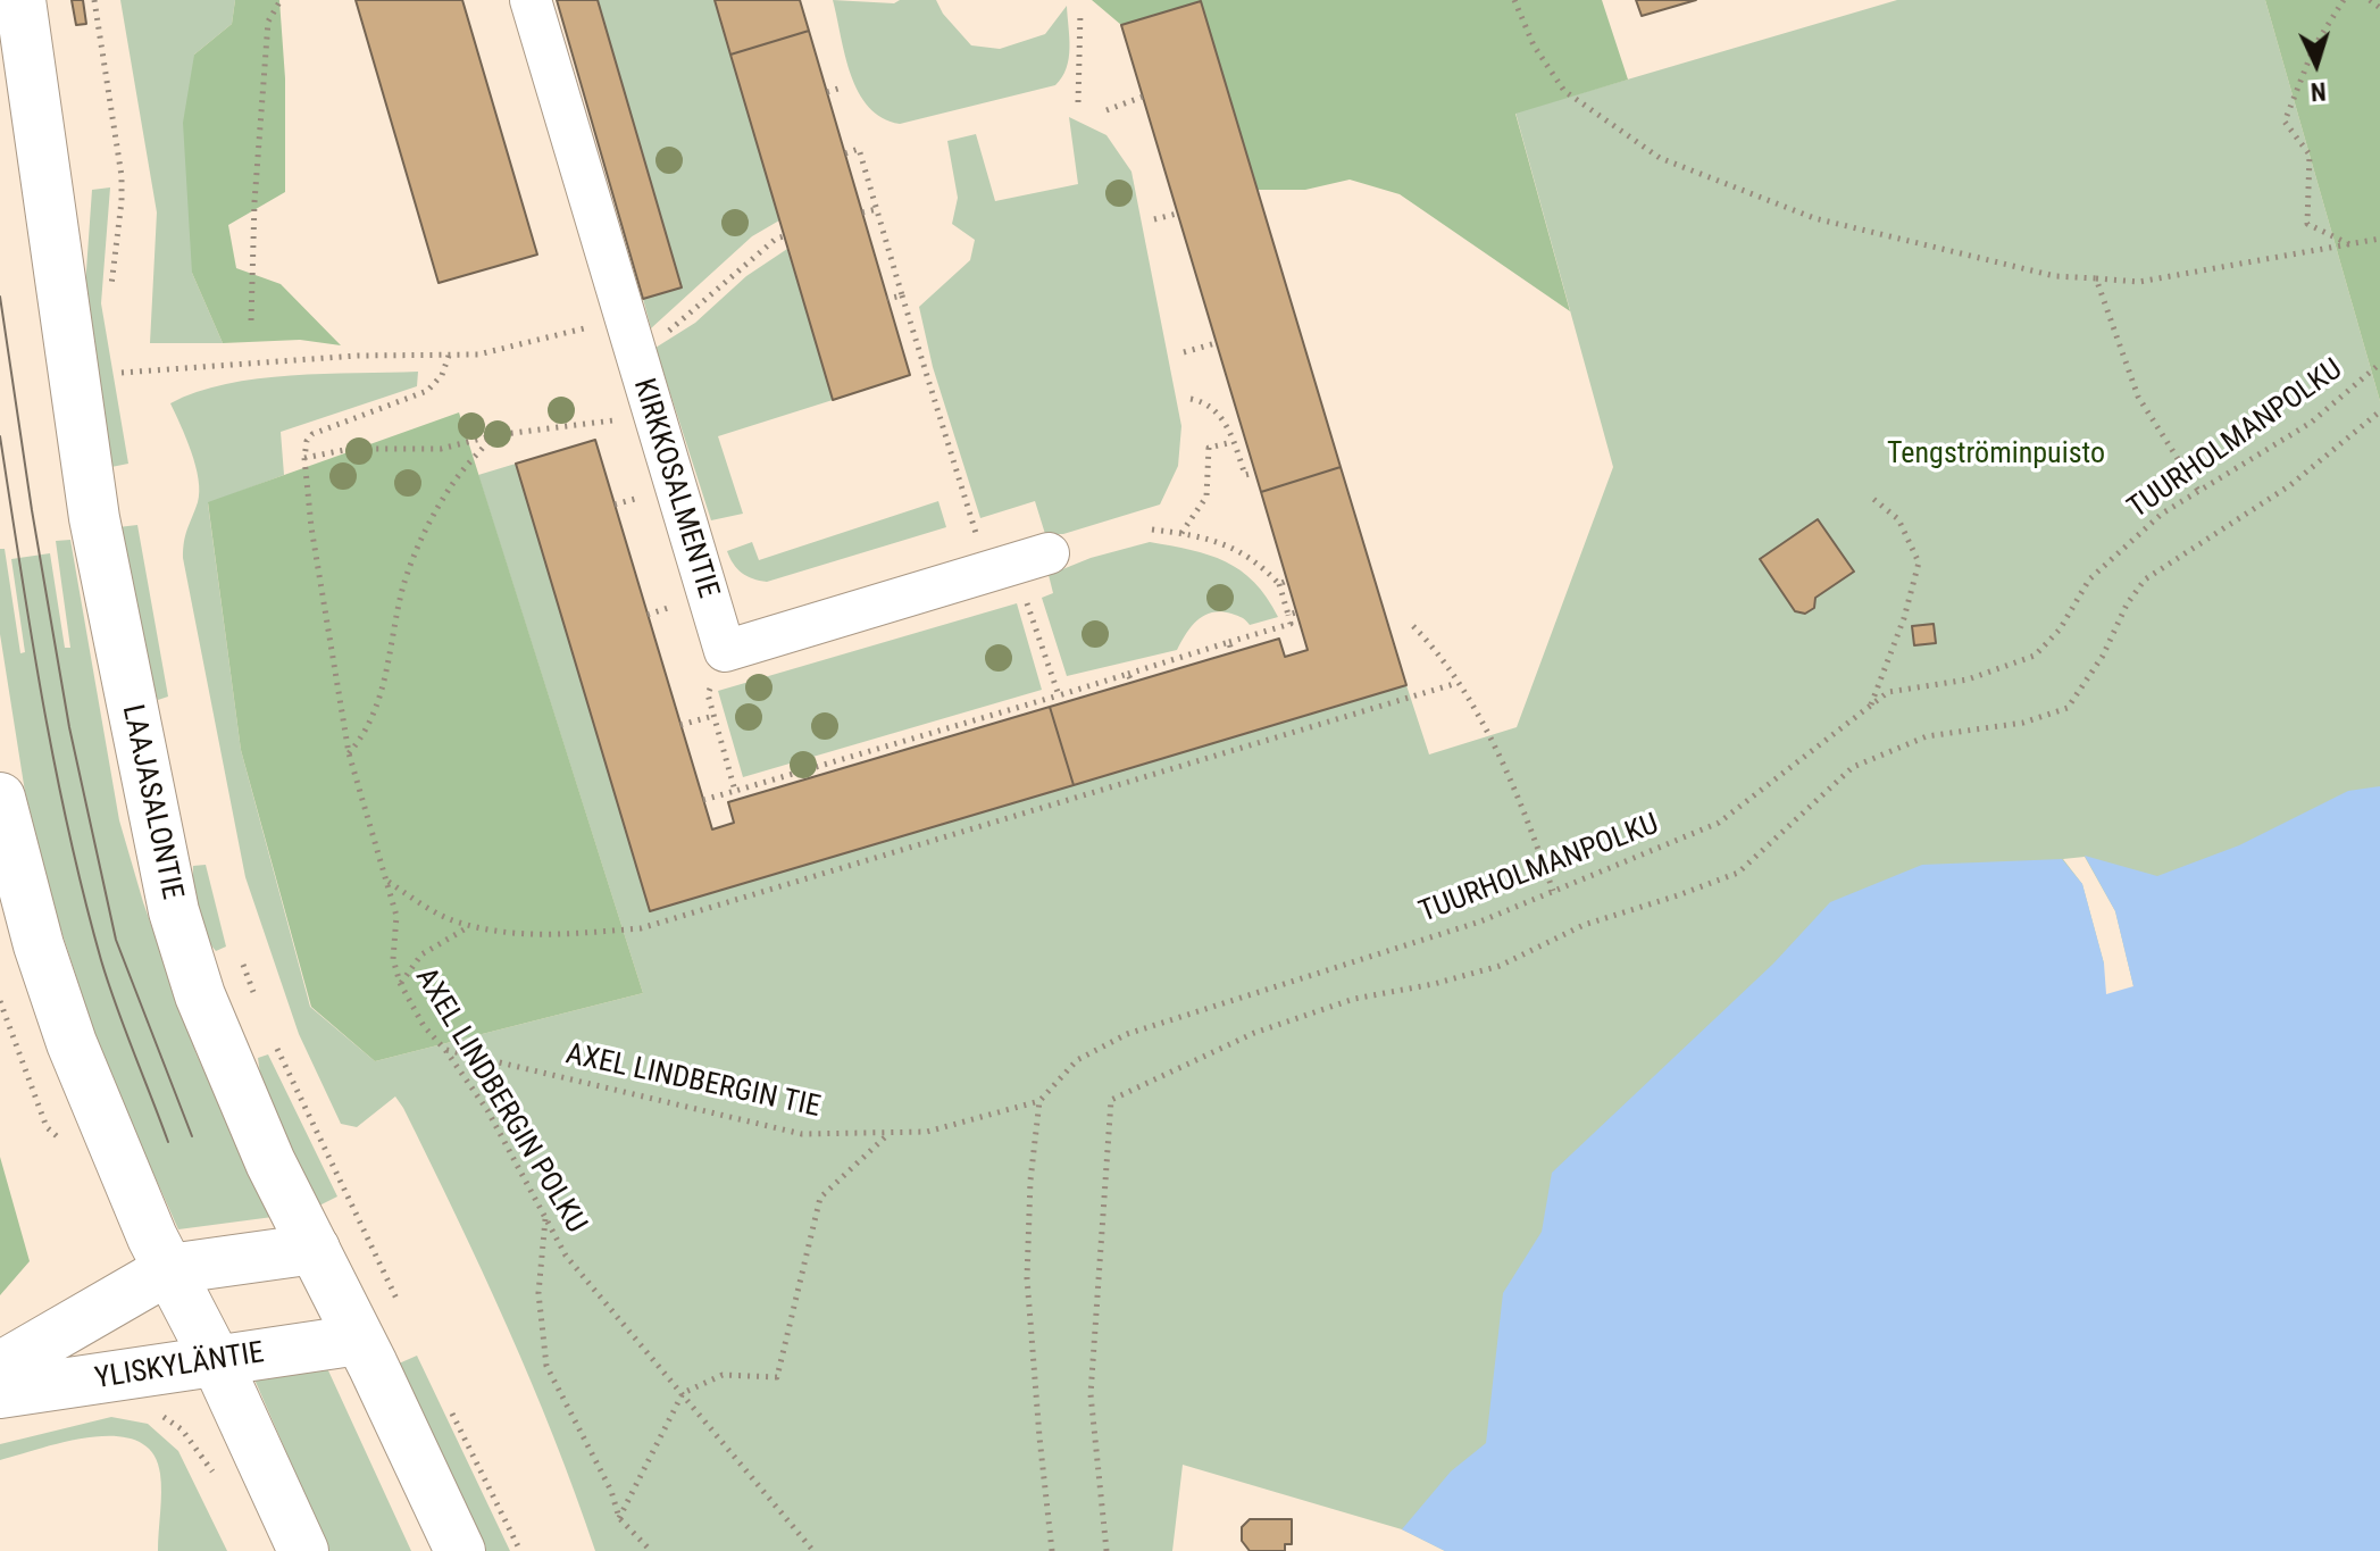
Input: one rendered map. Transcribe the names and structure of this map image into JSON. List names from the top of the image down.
{
  "streets": {
    "main road": ["LAAJASALONTIE", "YLISKYLÄNTIE"],
    "street": ["KIRKKOSALMENTIE"],
    "path": ["TUURHOLMANPOLKU", "AXEL LINDBERGIN TIE", "AXEL LINDBERGIN POLKU"]
  },
  "crossings": [
    ["TUURHOLMANPOLKU", "AXEL LINDBERGIN TIE"],
    ["LAAJASALONTIE", "YLISKYLÄNTIE"],
    ["AXEL LINDBERGIN TIE", "AXEL LINDBERGIN POLKU"]
  ],
  "parks": ["Tengströminpuisto"],
  "north": "bottom"
}
